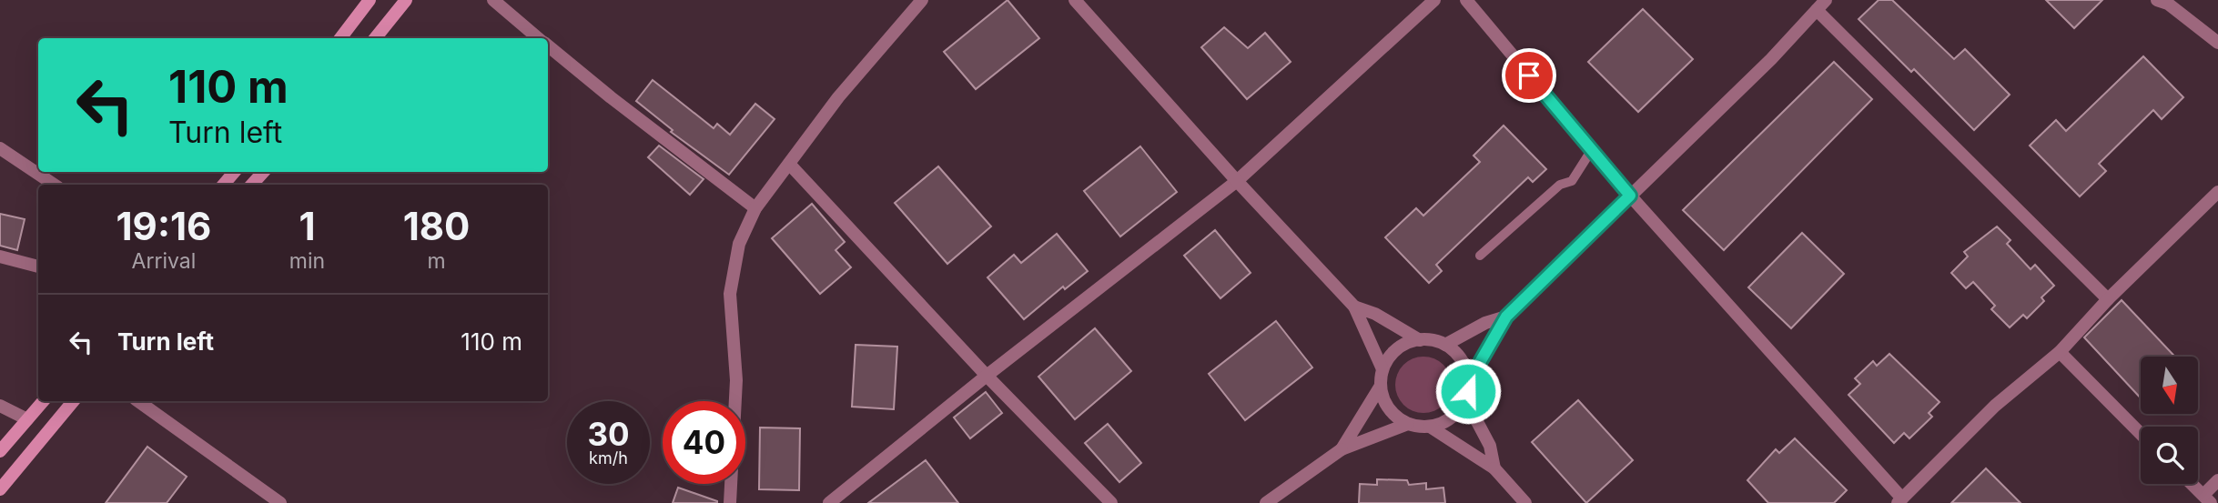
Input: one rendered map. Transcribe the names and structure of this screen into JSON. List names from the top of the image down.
{
  "north": "bottom",
  "page": {
    "turn": ["110 m", "Turn left"],
    "eta": [
      "19:16",
      "Arrival",
      "1",
      "min",
      "180",
      "m"
    ],
    "list": [
      {
        "name": "Turn left",
        "value": "110 m"
      }
    ],
    "speed": "30 km/h",
    "limit": "40"
  }
}
